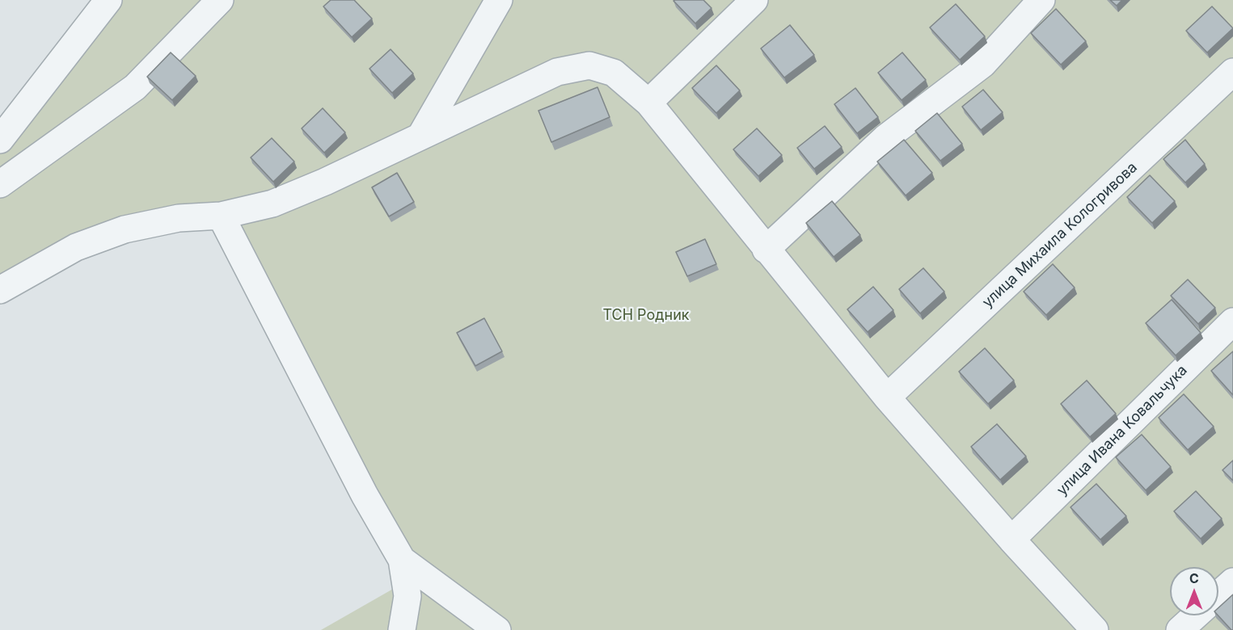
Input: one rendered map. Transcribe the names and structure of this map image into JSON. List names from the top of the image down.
{
  "streets": {
    "street": ["улица Михаила Кологривова", "улица Ивана Ковальчука"]
  },
  "parks": ["ТСН Родник"],
  "north": "top"
}
